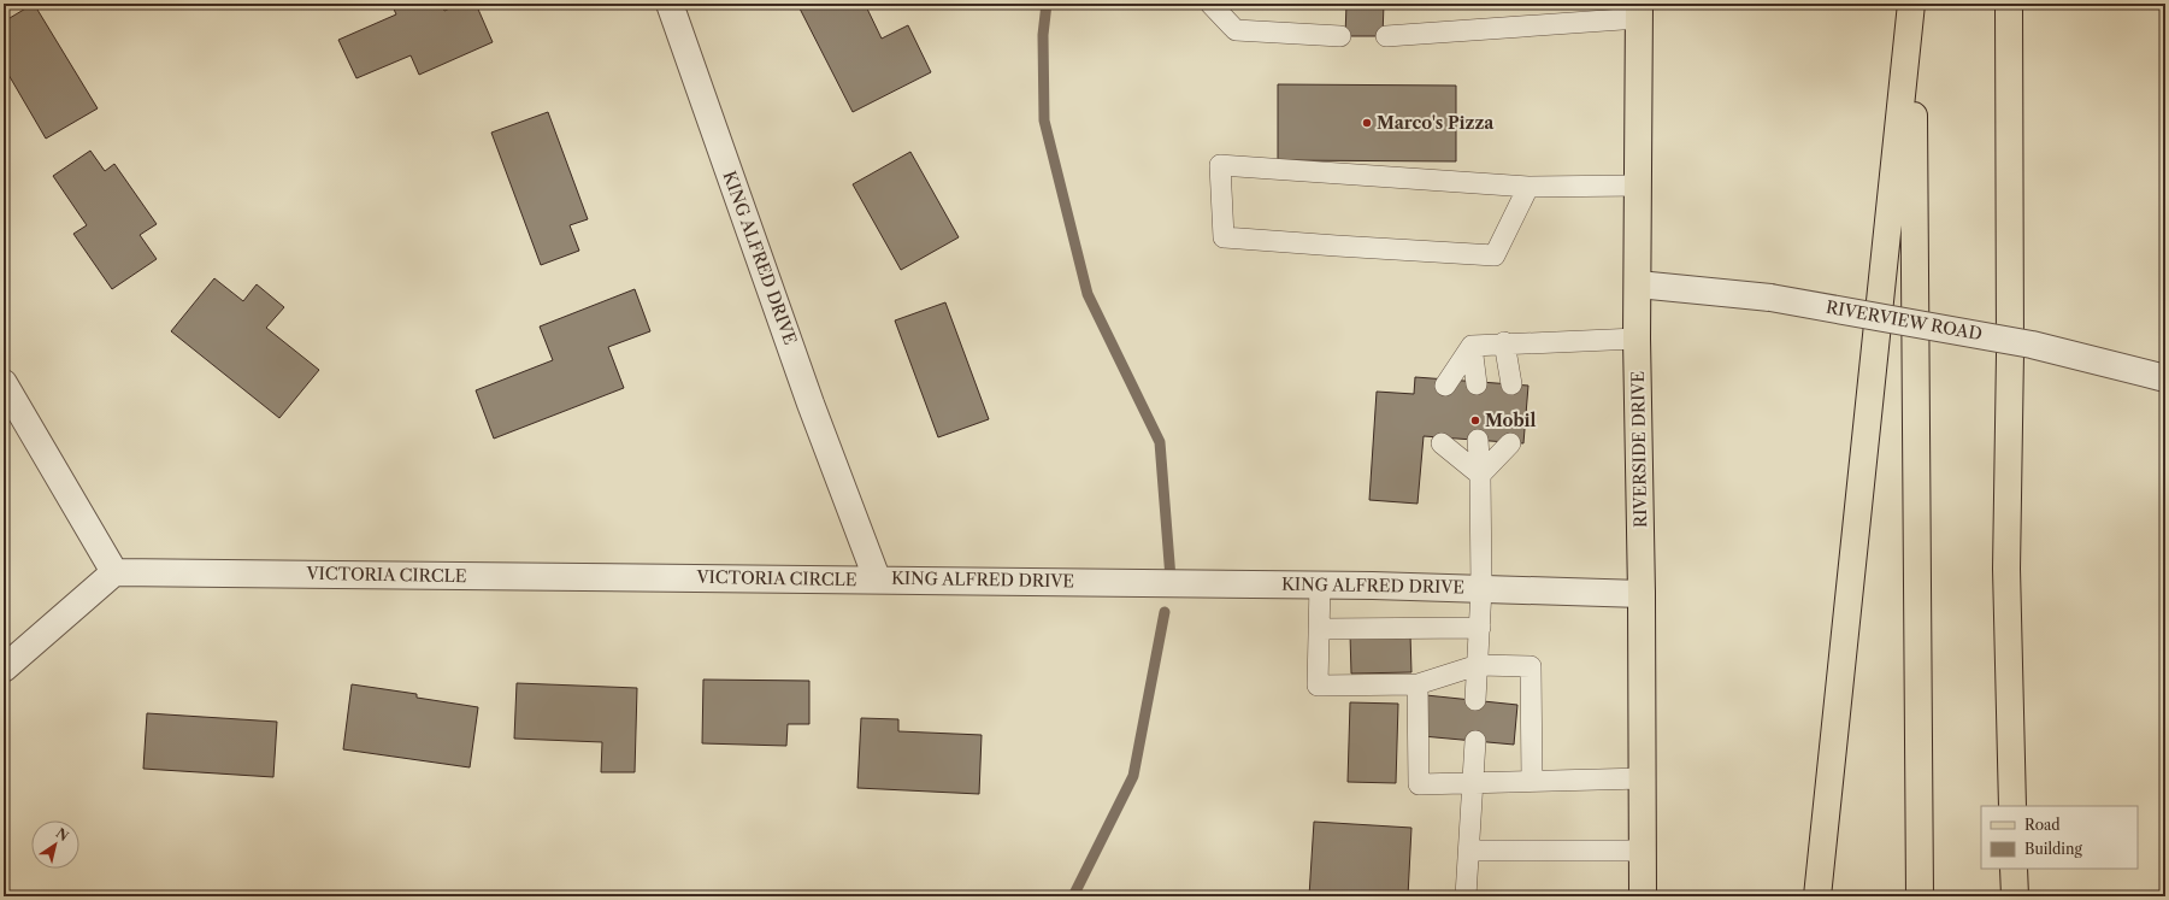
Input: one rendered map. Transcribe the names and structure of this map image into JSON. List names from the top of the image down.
{
  "streets": {
    "main road": ["RIVERSIDE DRIVE"],
    "street": ["KING ALFRED DRIVE", "RIVERVIEW ROAD", "VICTORIA CIRCLE"]
  },
  "crossings": [
    ["KING ALFRED DRIVE", "RIVERSIDE DRIVE"],
    ["KING ALFRED DRIVE", "VICTORIA CIRCLE"],
    ["RIVERVIEW ROAD", "RIVERSIDE DRIVE"]
  ],
  "places": ["Marco's Pizza", "Mobil"],
  "legend": ["Road", "Building"],
  "north": "top right"
}
